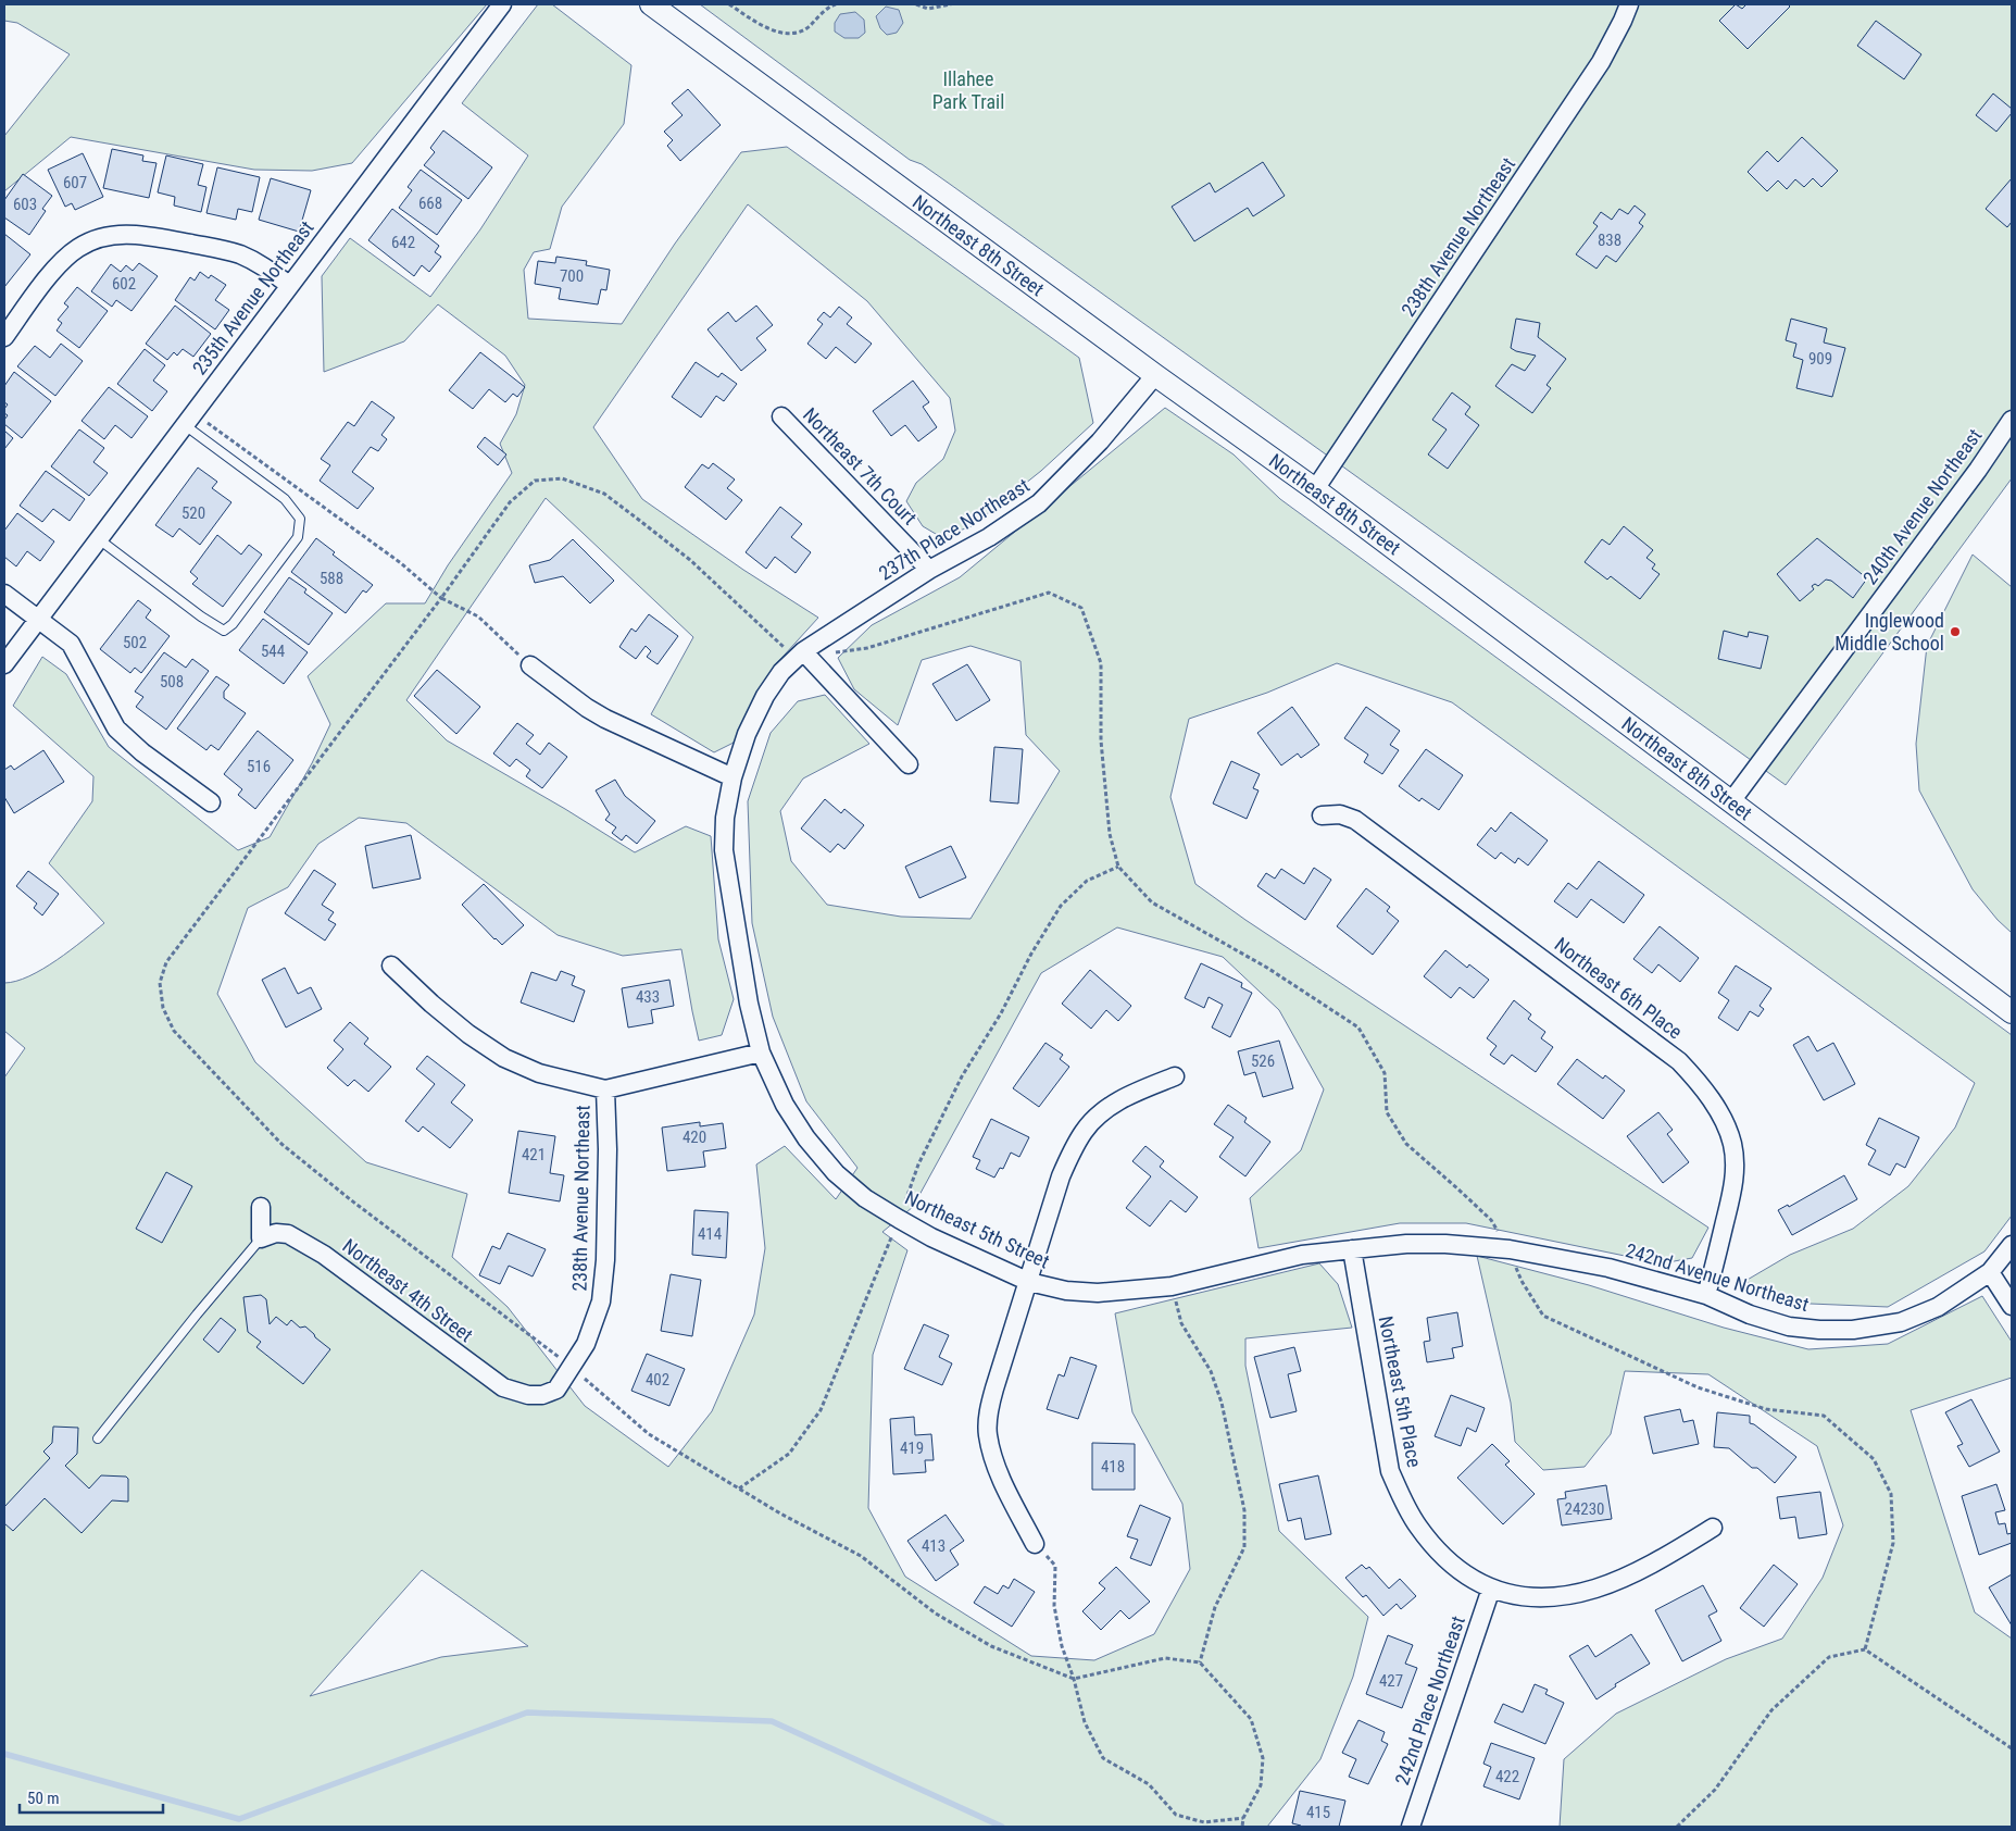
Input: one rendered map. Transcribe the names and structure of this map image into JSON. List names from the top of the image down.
{
  "streets": {
    "street": [
      "238th Avenue Northeast",
      "Northeast 8th Street",
      "235th Avenue Northeast",
      "Northeast 7th Court",
      "240th Avenue Northeast",
      "237th Place Northeast",
      "Northeast 6th Place",
      "Northeast 5th Street",
      "242nd Avenue Northeast",
      "Northeast 4th Street",
      "Northeast 5th Place",
      "242nd Place Northeast"
    ]
  },
  "crossings": [
    ["238th Avenue Northeast", "Northeast 8th Street"],
    ["238th Avenue Northeast", "Northeast 5th Street"],
    ["238th Avenue Northeast", "Northeast 4th Street"],
    ["Northeast 8th Street", "240th Avenue Northeast"],
    ["Northeast 8th Street", "237th Place Northeast"],
    ["Northeast 7th Court", "237th Place Northeast"],
    ["237th Place Northeast", "Northeast 5th Street"],
    ["Northeast 6th Place", "242nd Avenue Northeast"],
    ["Northeast 5th Street", "242nd Avenue Northeast"],
    ["Northeast 5th Street", "Northeast 5th Place"],
    ["242nd Avenue Northeast", "Northeast 5th Place"],
    ["Northeast 5th Place", "242nd Place Northeast"]
  ],
  "parks": ["Illahee Park Trail"],
  "places": ["Inglewood Middle School"],
  "house_numbers": [
    "607",
    "668",
    "603",
    "838",
    "642",
    "700",
    "602",
    "909",
    "520",
    "588",
    "502",
    "544",
    "508",
    "516",
    "433",
    "526",
    "420",
    "421",
    "414",
    "402",
    "419",
    "418",
    "24230",
    "413",
    "427",
    "422",
    "415"
  ],
  "scale_bar": "50 m"
}
